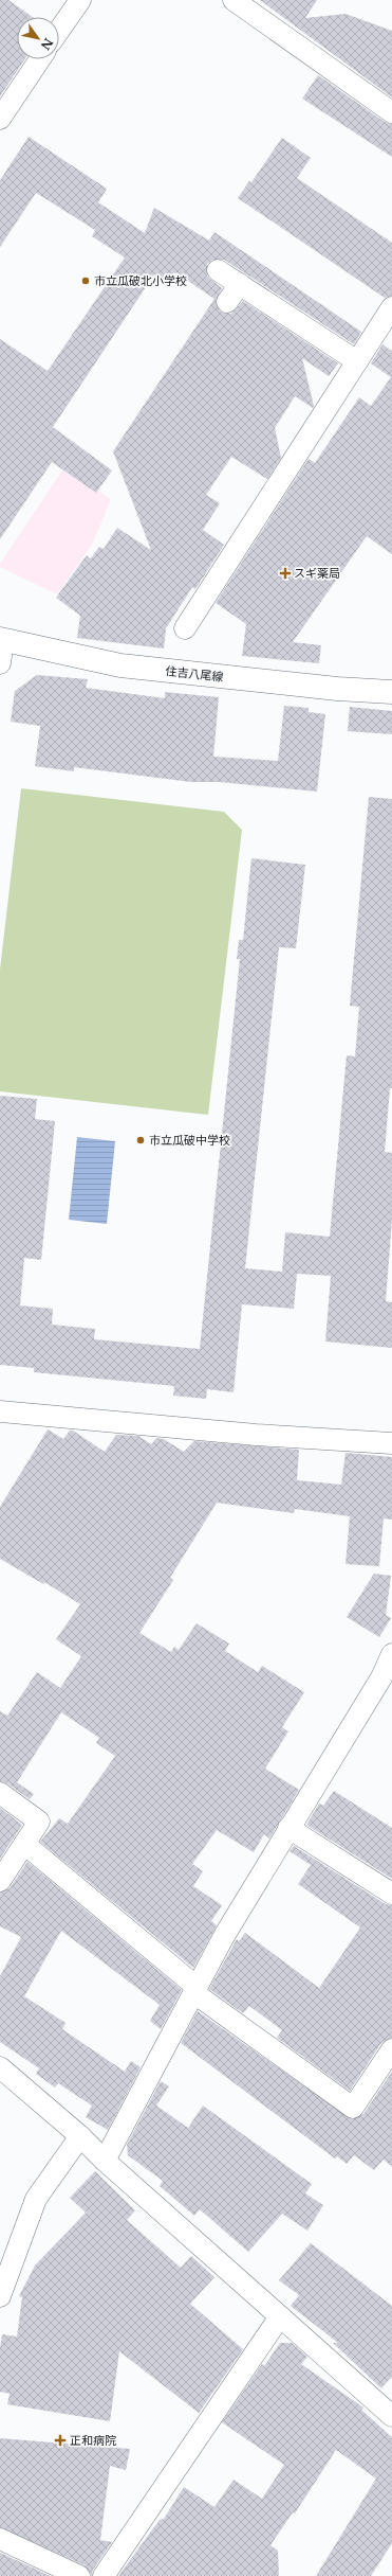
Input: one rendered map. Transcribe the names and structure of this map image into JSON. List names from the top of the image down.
{
  "streets": {
    "main road": ["住吉八尾線"]
  },
  "places": {
    "other": ["市立瓜破北小学校", "市立瓜破中学校"],
    "health": ["スギ薬局", "正和病院"]
  },
  "north": "bottom right"
}
